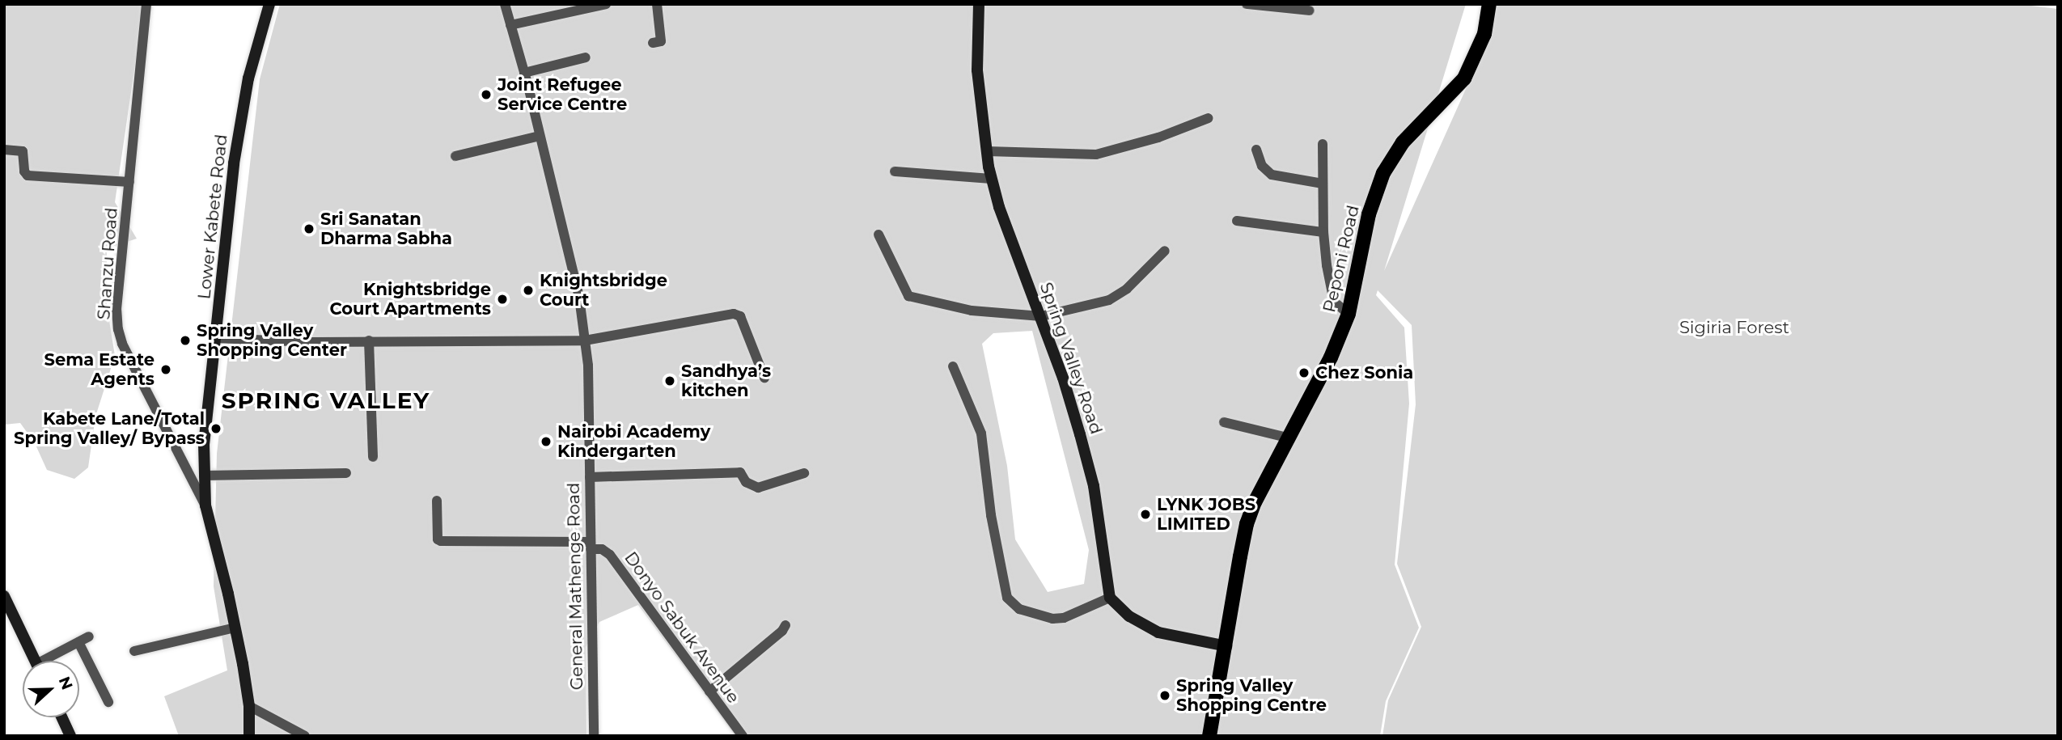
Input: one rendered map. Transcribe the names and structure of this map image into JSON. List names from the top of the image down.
{
  "streets": {
    "main road": ["Peponi Road"],
    "street": [
      "Lower Kabete Road",
      "Shanzu Road",
      "Spring Valley Road",
      "General Mathenge Road",
      "Donyo Sabuk Avenue"
    ]
  },
  "crossings": [
    ["Lower Kabete Road", "Shanzu Road"],
    ["General Mathenge Road", "Donyo Sabuk Avenue"]
  ],
  "districts": ["SPRING VALLEY"],
  "parks": ["Sigiria Forest"],
  "places": [
    "Joint Refugee Service Centre",
    "Sri Sanatan Dharma Sabha",
    "Knightsbridge Court",
    "Knightsbridge Court Apartments",
    "Spring Valley Shopping Center",
    "Sema Estate Agents",
    "Chez Sonia",
    "Sandhya’s kitchen",
    "Kabete Lane/Total Spring Valley/ Bypass",
    "Nairobi Academy Kindergarten",
    "LYNK JOBS LIMITED",
    "Spring Valley Shopping Centre"
  ],
  "north": "right"
}
